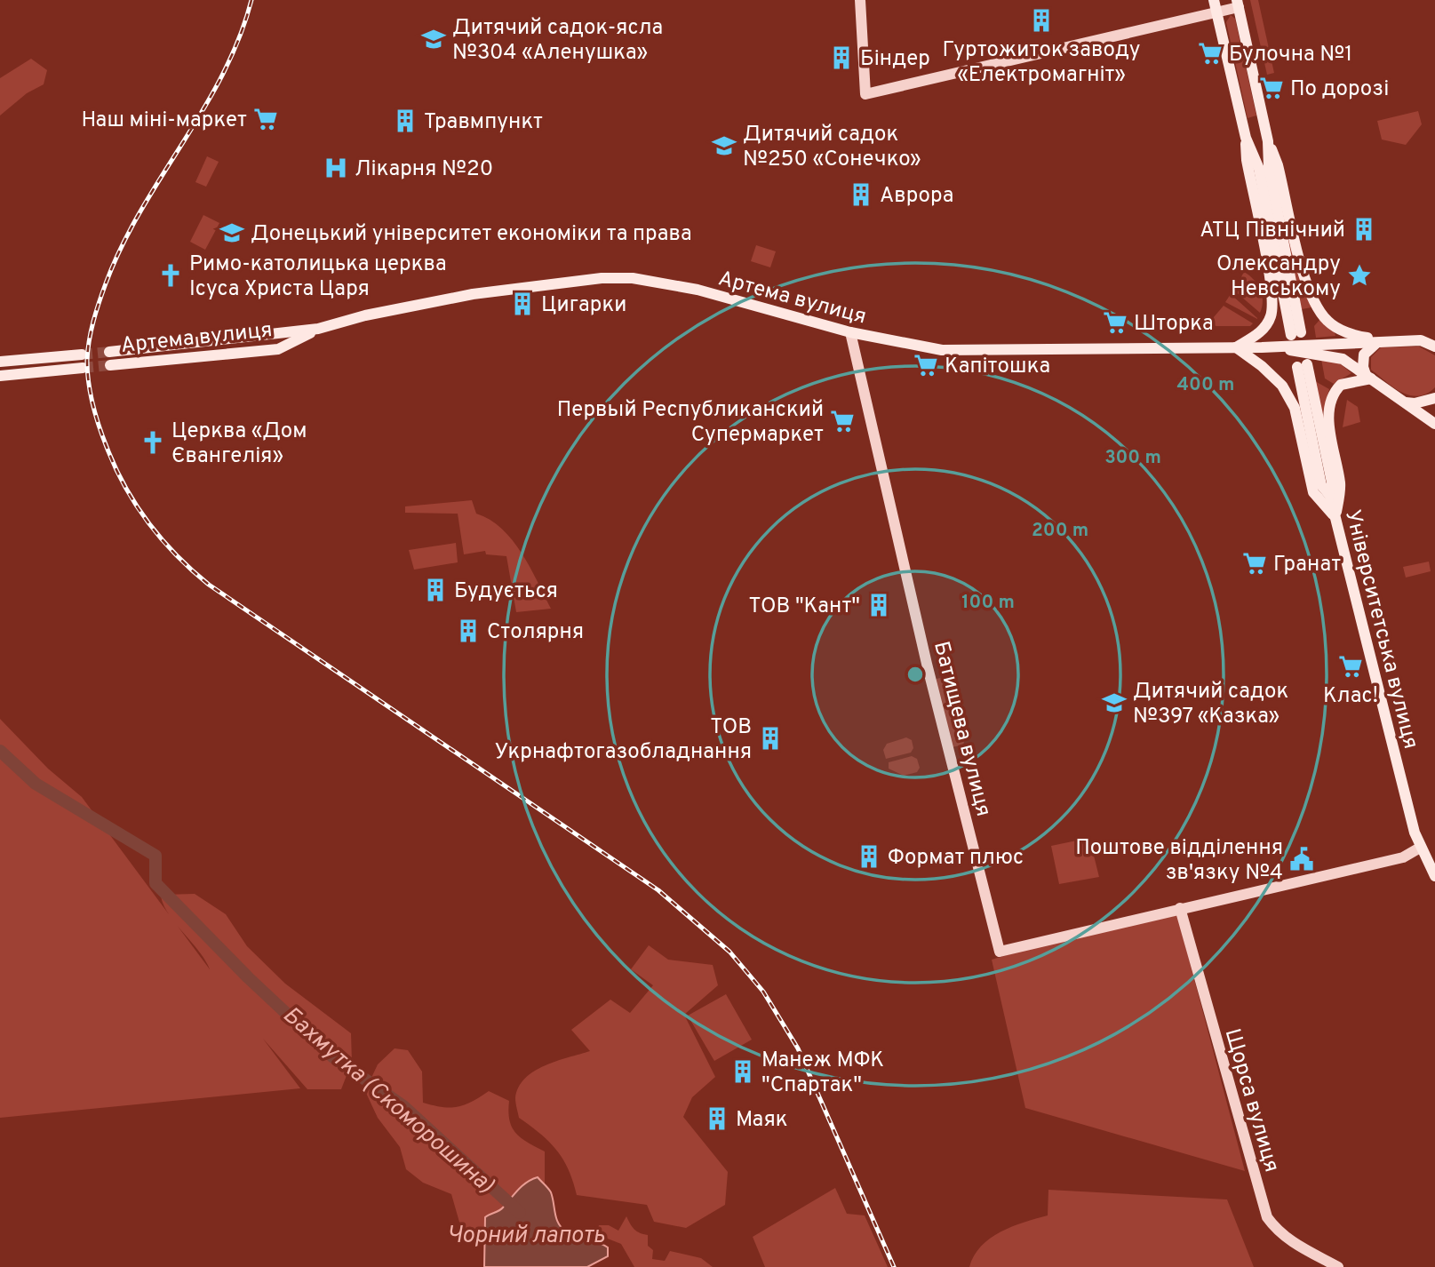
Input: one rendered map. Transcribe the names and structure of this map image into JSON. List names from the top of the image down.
{
  "streets": {
    "main road": ["Артема вулиця", "Університетська вулиця"],
    "street": ["Батищева вулиця", "Щорса вулиця"]
  },
  "crossings": [
    ["Артема вулиця", "Батищева вулиця"],
    ["Батищева вулиця", "Щорса вулиця"]
  ],
  "water": ["Бахмутка (Скоморошина)", "Чорний лапоть"],
  "places": {
    "building": [
      "Гуртожиток заводу «Електромагніт»",
      "Біндер",
      "Травмпункт",
      "Аврора",
      "АТЦ Північний",
      "Цигарки",
      "Будується",
      "ТОВ \"Кант\"",
      "Столярня",
      "ТОВ Укрнафтогазобладнання",
      "Формат плюс",
      "Манеж МФК \"Спартак\"",
      "Маяк"
    ],
    "school or university": [
      "Дитячий садок-ясла №304 «Аленушка»",
      "Дитячий садок №250 «Сонечко»",
      "Донецький університет економіки та права",
      "Дитячий садок №397 «Казка»"
    ],
    "supermarket": [
      "Булочна №1",
      "По дорозі",
      "Наш міні-маркет",
      "Шторка",
      "Капітошка",
      "Первый Республиканский Супермаркет",
      "Гранат",
      "Клас!"
    ],
    "hospital": ["Лікарня №20"],
    "church": ["Римо-католицька церква Ісуса Христа Царя", "Церква «Дом Євангелія»"],
    "place": ["Олександру Невському"],
    "public building": ["Поштове відділення зв'язку №4"]
  },
  "rings": [
    "400 m",
    "300 m",
    "200 m",
    "100 m"
  ]
}
